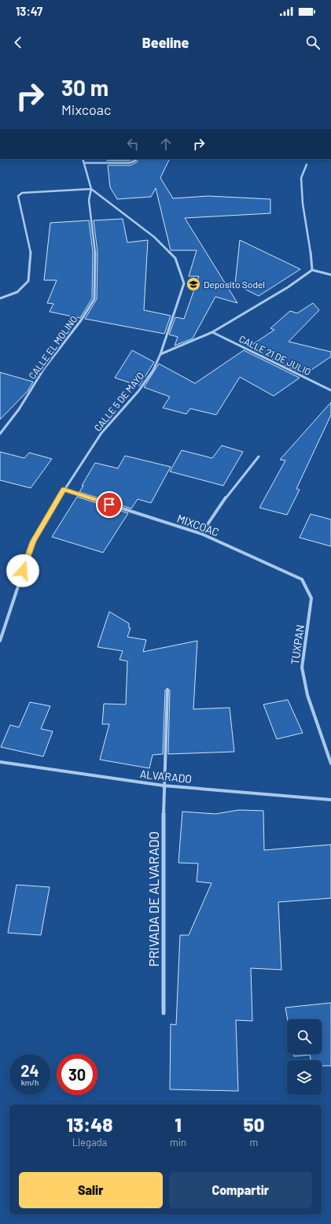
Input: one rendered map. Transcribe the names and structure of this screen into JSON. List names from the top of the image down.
{
  "streets": {
    "street": [
      "CALLE EL MOLINO",
      "CALLE 21 DE JULIO",
      "CALLE 5 DE MAYO",
      "MIXCOAC",
      "TUXPAN",
      "ALVARADO",
      "PRIVADA DE ALVARADO"
    ]
  },
  "crossings": [
    ["CALLE EL MOLINO", "CALLE 5 DE MAYO"],
    ["CALLE 21 DE JULIO", "CALLE 5 DE MAYO"],
    ["CALLE 5 DE MAYO", "MIXCOAC"],
    ["MIXCOAC", "TUXPAN"],
    ["ALVARADO", "PRIVADA DE ALVARADO"]
  ],
  "places": {
    "school or university": ["Deposito Sodel"]
  },
  "page": {
    "status": "13:47",
    "header": "Beeline",
    "turn": ["30 m", "Mixcoac"],
    "speed": "24 km/h",
    "limit": "30",
    "eta": [
      "13:48",
      "Llegada",
      "1",
      "min",
      "50",
      "m"
    ],
    "buttons": ["Salir", "Compartir"]
  }
}
